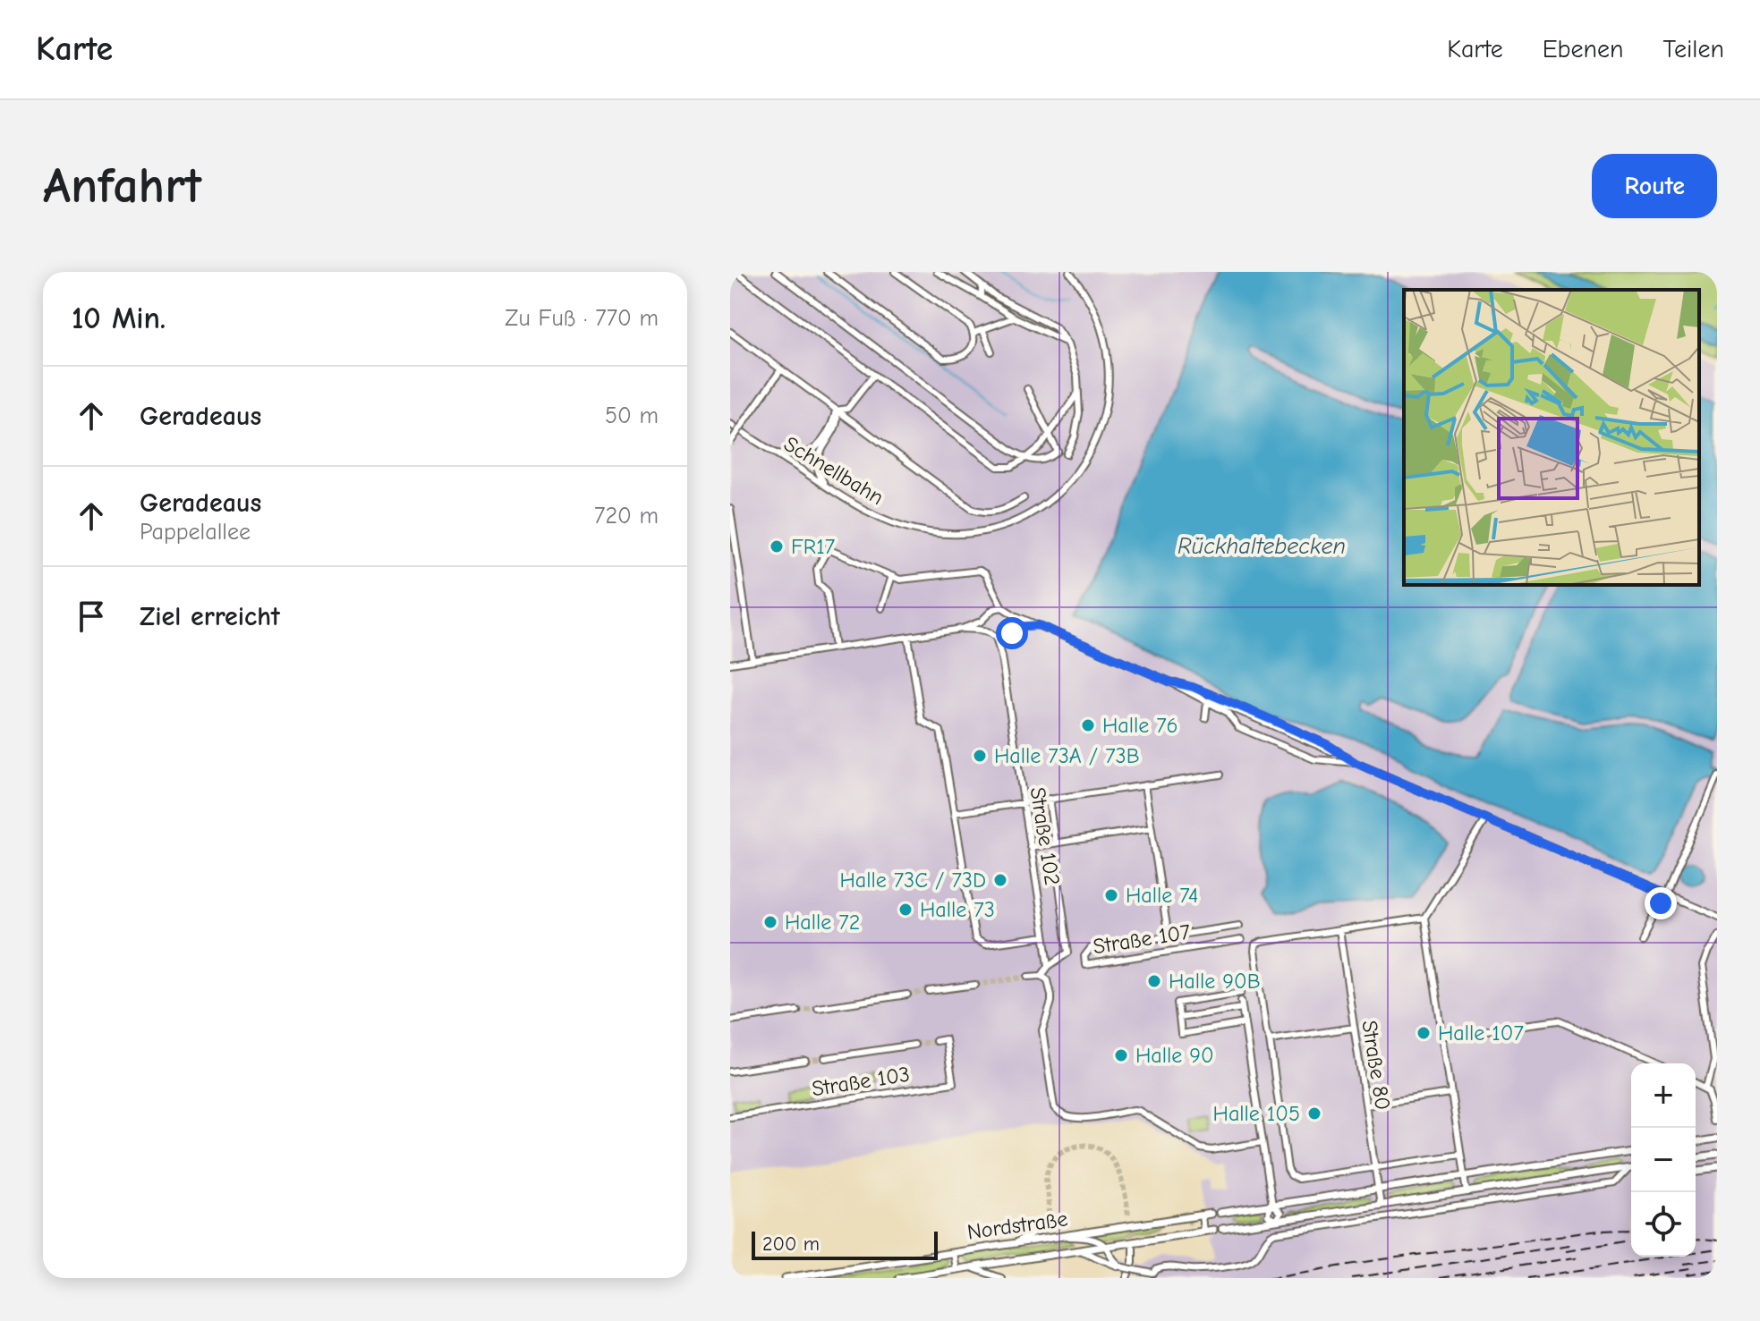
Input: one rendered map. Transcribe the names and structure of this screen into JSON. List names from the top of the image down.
{
  "streets": {
    "street": [
      "Schnellbahn",
      "Straße 102",
      "Straße 107",
      "Straße 80",
      "Straße 103",
      "Nordstraße"
    ]
  },
  "water": ["Rückhaltebecken"],
  "places": [
    "FR17",
    "Halle 76",
    "Halle 73A / 73B",
    "Halle 73C / 73D",
    "Halle 74",
    "Halle 73",
    "Halle 72",
    "Halle 90B",
    "Halle 107",
    "Halle 90",
    "Halle 105"
  ],
  "scale_bar": "200 m",
  "page": {
    "header": "Karte",
    "nav": ["Karte", "Ebenen", "Teilen"],
    "buttons": "Route",
    "title": "Anfahrt",
    "heading": ["10 Min.", "Zu Fuß · 770 m"],
    "list": [
      ["Geradeaus", "50 m"],
      ["Geradeaus", "Pappelallee", "720 m"],
      "Ziel erreicht"
    ],
    "map_buttons": ["+", "−"],
    "scale": "200 m"
  }
}
